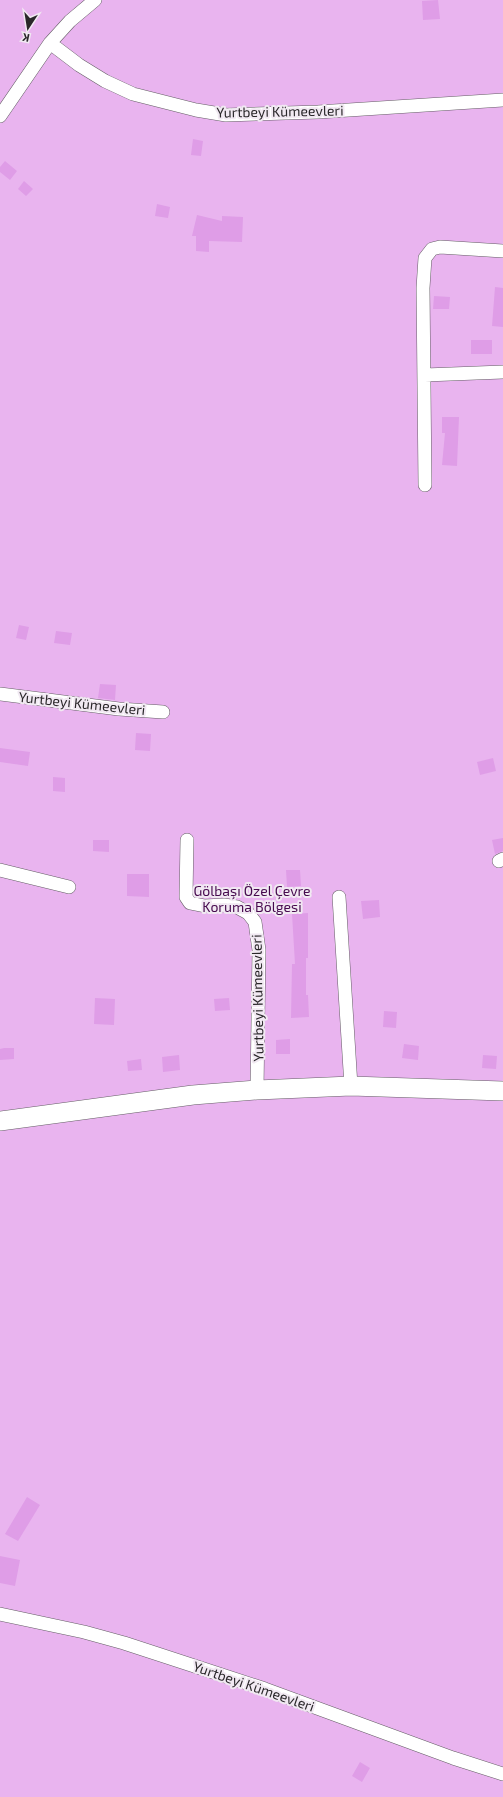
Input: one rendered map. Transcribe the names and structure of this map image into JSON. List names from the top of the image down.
{
  "streets": {
    "street": ["Yurtbeyi Kümeevleri"]
  },
  "parks": ["Gölbaşı Özel Çevre Koruma Bölgesi"],
  "north": "bottom"
}
